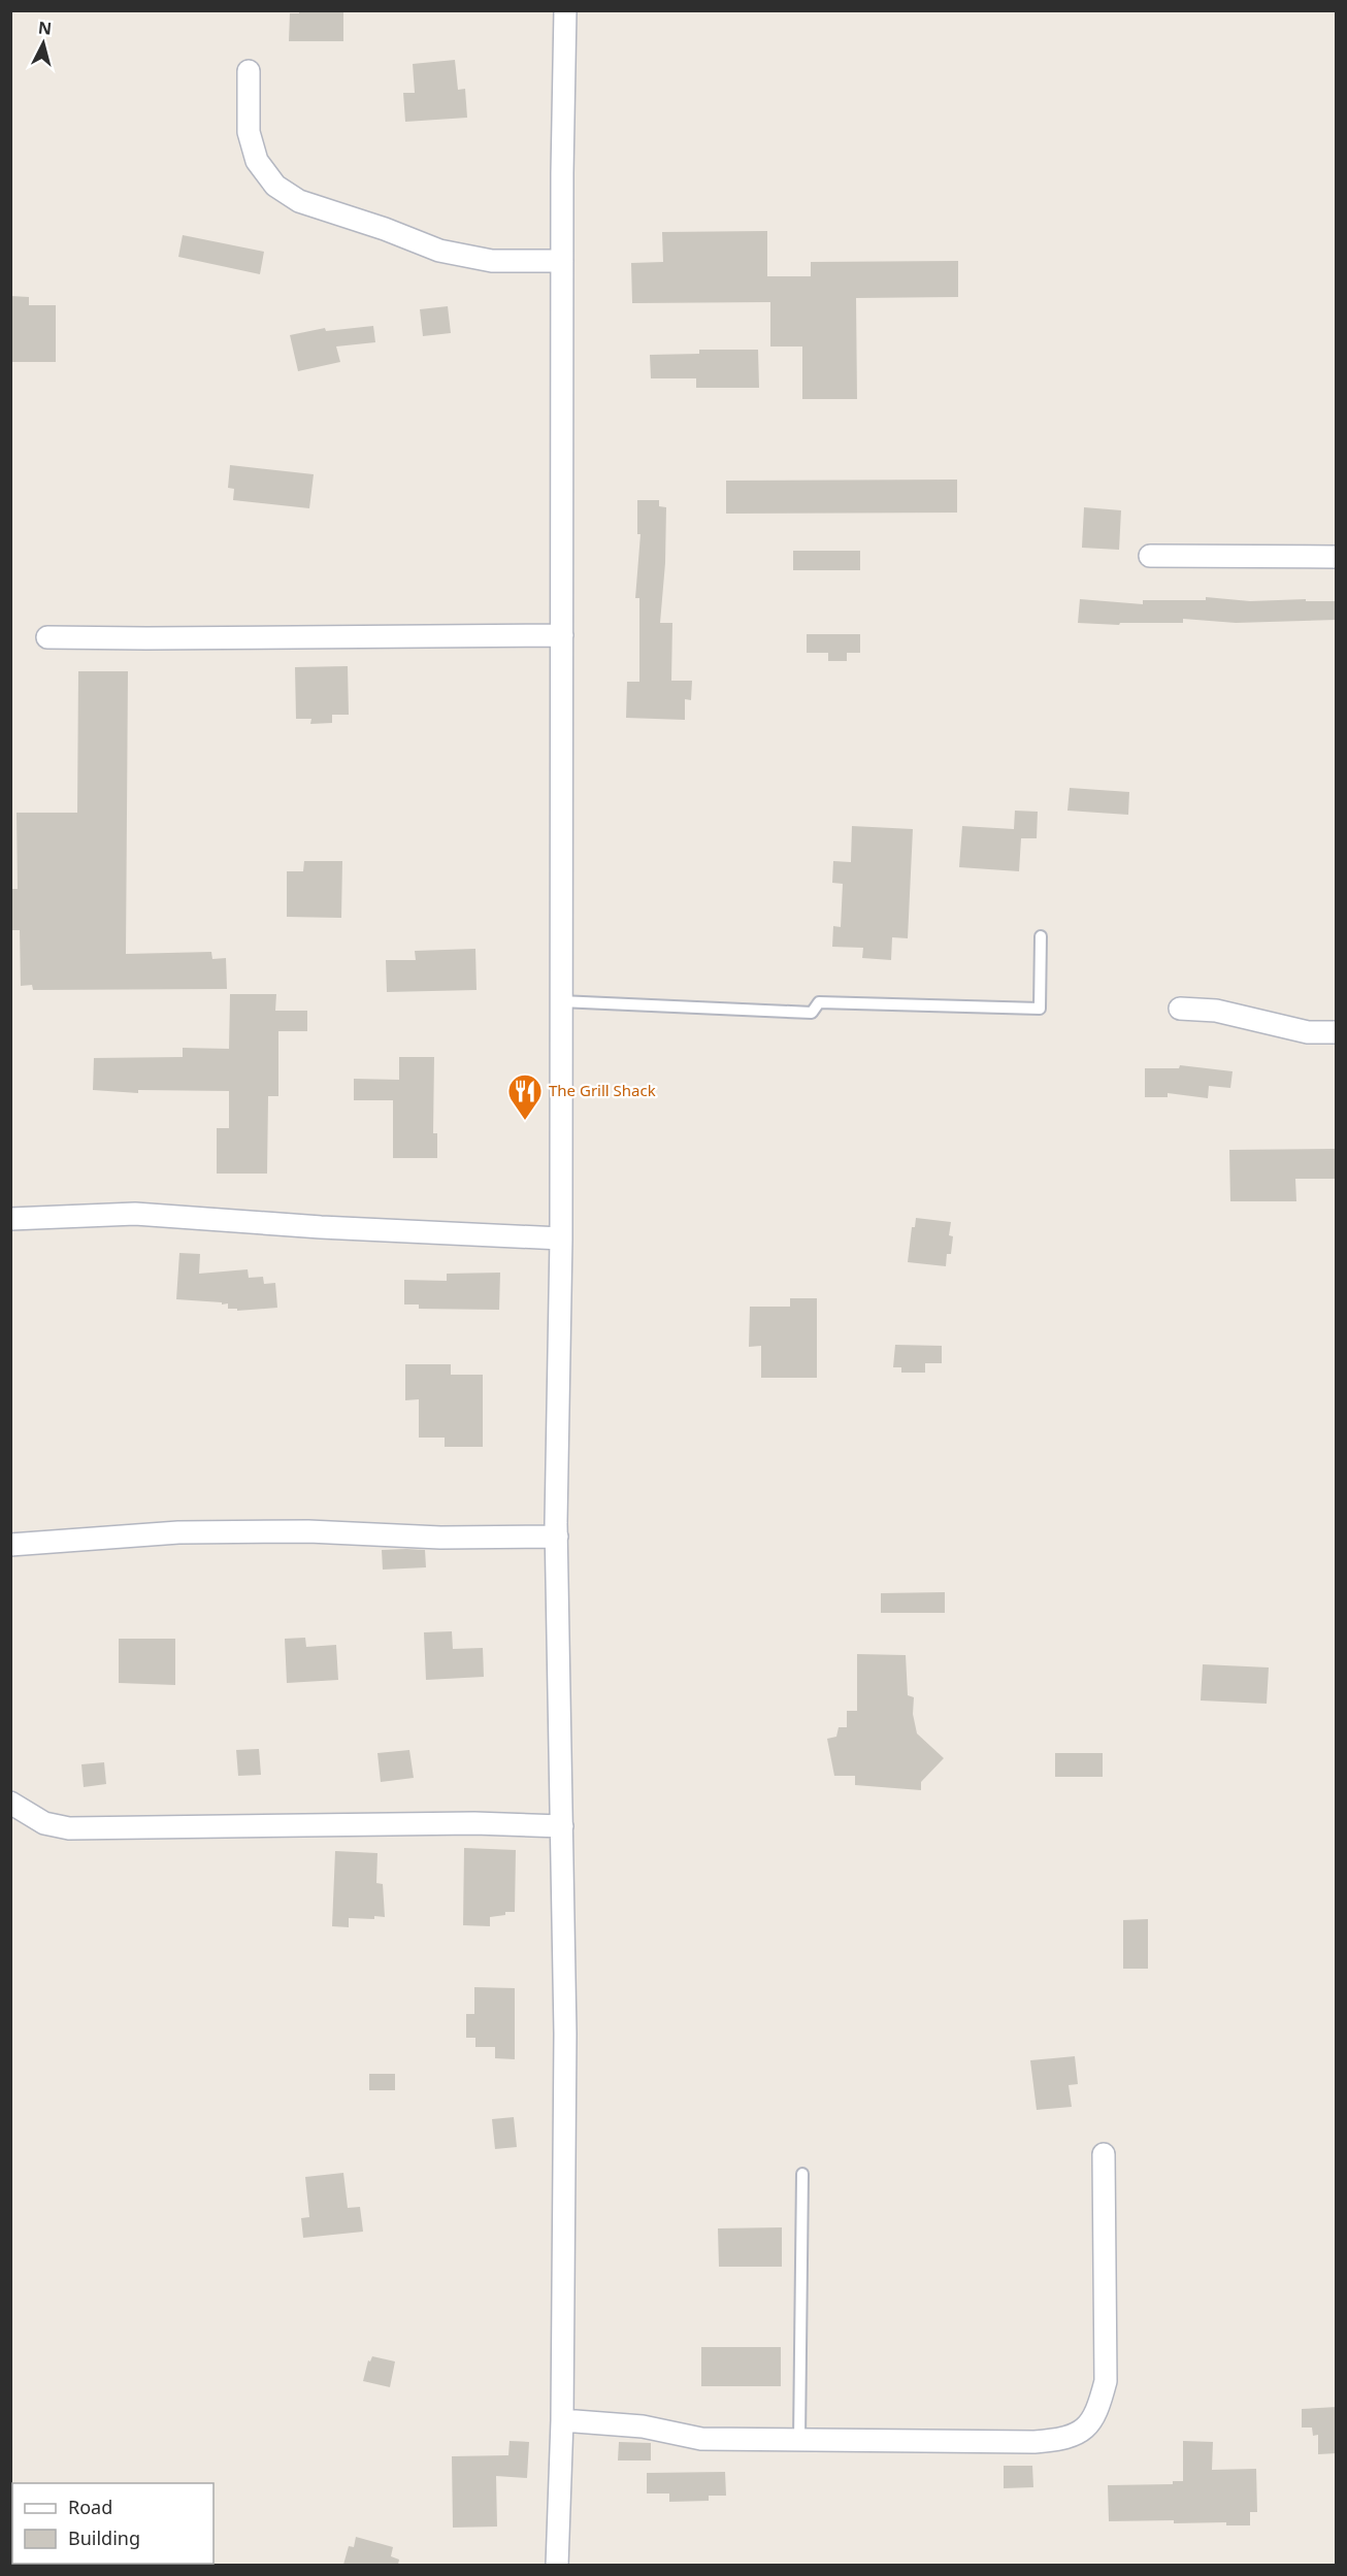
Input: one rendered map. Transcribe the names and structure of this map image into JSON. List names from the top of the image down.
{
  "places": {
    "restaurant": ["The Grill Shack"]
  },
  "legend": ["Road", "Building"],
  "north": "top"
}
